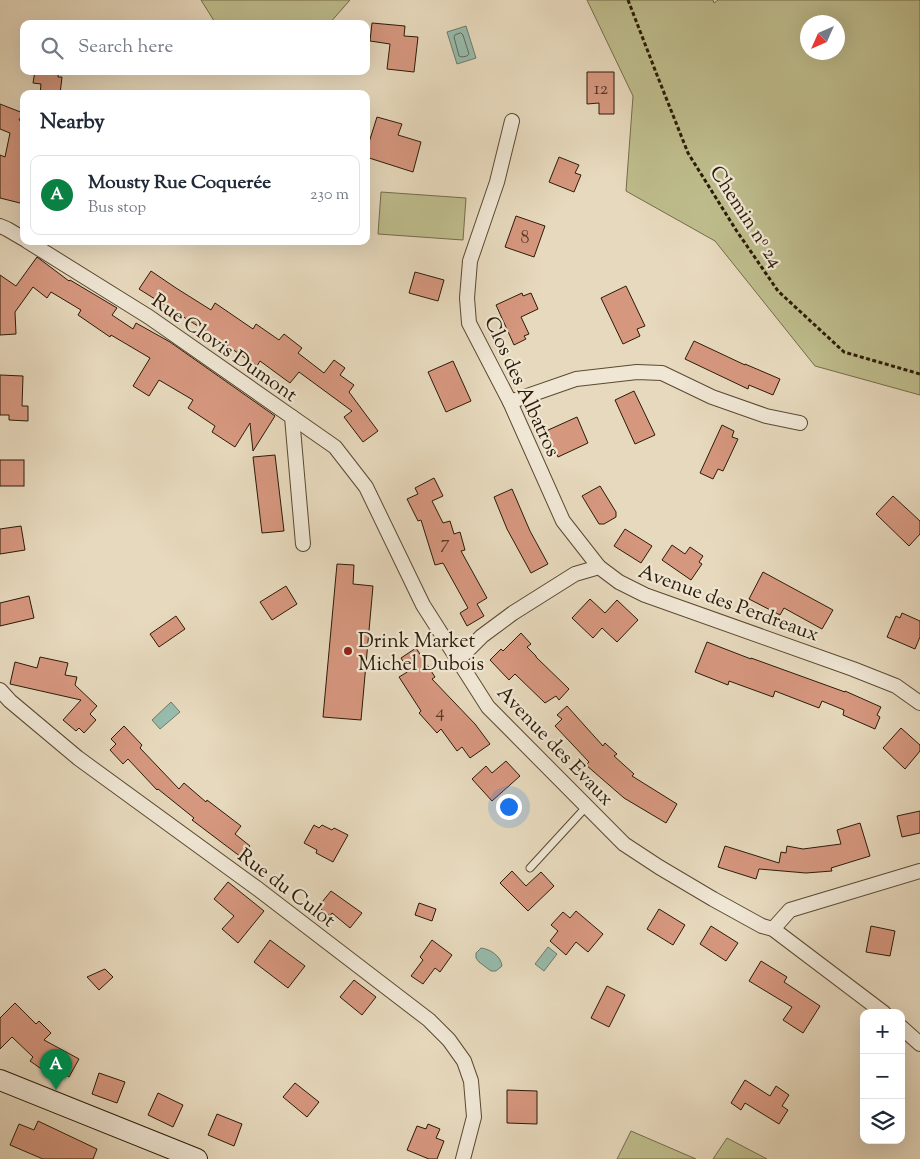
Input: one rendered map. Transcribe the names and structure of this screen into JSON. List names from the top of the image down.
{
  "streets": {
    "street": [
      "Rue Clovis Dumont",
      "Clos des Albatros",
      "Avenue des Perdreaux",
      "Avenue des Evaux",
      "Rue du Culot"
    ],
    "path": ["Chemin nᵒ 24"]
  },
  "crossings": [
    ["Rue Clovis Dumont", "Avenue des Evaux"],
    ["Clos des Albatros", "Avenue des Perdreaux"]
  ],
  "places": ["Drink Market Michel Dubois"],
  "house_numbers": [
    "12",
    "8",
    "7",
    "4"
  ],
  "north": "bottom left",
  "page": {
    "search": "Search here",
    "heading": "Nearby",
    "list": [
      {
        "mark": "A",
        "name": "Mousty Rue Coquerée",
        "note": "Bus stop",
        "value": "230 m"
      }
    ],
    "map_buttons": ["+", "−"],
    "pins": "A"
  }
}
